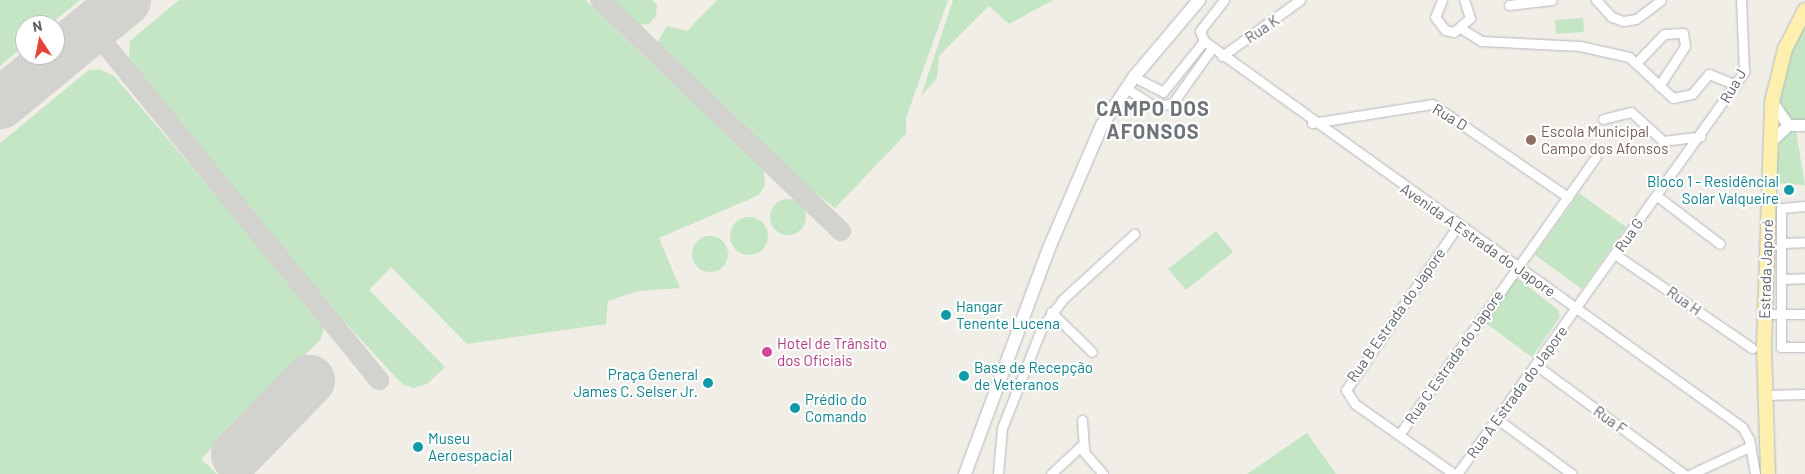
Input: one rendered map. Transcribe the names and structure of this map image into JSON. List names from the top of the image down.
{
  "streets": {
    "main road": ["Estrada Japoré"],
    "street": [
      "Rua K",
      "Rua J",
      "Rua D",
      "Rua G",
      "Avenida A Estrada do Japore",
      "Rua H",
      "Rua B Estrada do Japore",
      "Rua C Estrada do Japore",
      "Rua A Estrada do Japore",
      "Rua F"
    ]
  },
  "crossings": [
    ["Rua K", "Avenida A Estrada do Japore"],
    ["Rua J", "Rua G"],
    ["Rua D", "Avenida A Estrada do Japore"],
    ["Rua D", "Rua C Estrada do Japore"],
    ["Rua G", "Avenida A Estrada do Japore"],
    ["Rua G", "Rua H"],
    ["Rua G", "Rua A Estrada do Japore"],
    ["Avenida A Estrada do Japore", "Rua B Estrada do Japore"],
    ["Avenida A Estrada do Japore", "Rua C Estrada do Japore"],
    ["Avenida A Estrada do Japore", "Rua A Estrada do Japore"],
    ["Rua B Estrada do Japore", "Rua C Estrada do Japore"],
    ["Rua B Estrada do Japore", "Rua A Estrada do Japore"],
    ["Rua A Estrada do Japore", "Rua F"]
  ],
  "districts": ["CAMPO DOS AFONSOS"],
  "places": [
    "Escola Municipal Campo dos Afonsos",
    "Bloco 1 - Residêncial Solar Valqueire",
    "Hangar Tenente Lucena",
    "Hotel de Trânsito dos Oficiais",
    "Base de Recepção de Veteranos",
    "Praça General James C. Selser Jr.",
    "Prédio do Comando",
    "Museu Aeroespacial"
  ],
  "north": "top"
}
